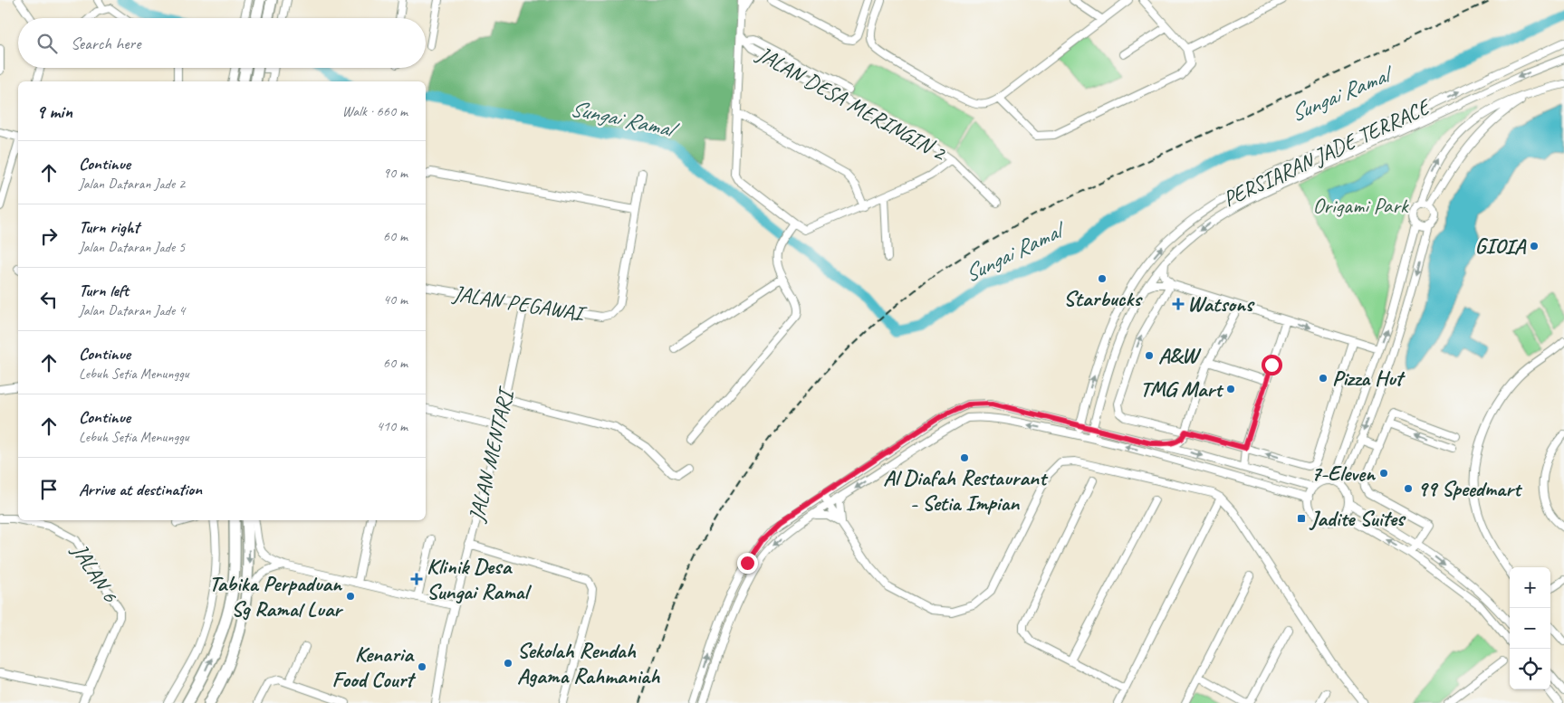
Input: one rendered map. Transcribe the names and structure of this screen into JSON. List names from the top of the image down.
{
  "streets": {
    "street": [
      "JALAN DESA MERINGIN 2",
      "PERSIARAN JADE TERRACE",
      "JALAN PEGAWAI",
      "JALAN MENTARI",
      "JALAN 6"
    ]
  },
  "crossings": [
    ["JALAN PEGAWAI", "JALAN MENTARI"]
  ],
  "water": ["Sungai Ramal"],
  "parks": ["Origami Park"],
  "places": {
    "other": [
      "GIOIA",
      "Starbucks",
      "A&W",
      "Pizza Hut",
      "TMG Mart",
      "Al Diafah Restaurant - Setia Impian",
      "7-Eleven",
      "99 Speedmart",
      "Tabika Perpaduan Sg Ramal Luar",
      "Sekolah Rendah Agama Rahmaniah",
      "Kenaria Food Court"
    ],
    "health": ["Watsons", "Klinik Desa Sungai Ramal"],
    "transit": ["Jadite Suites"]
  },
  "page": {
    "search": "Search here",
    "heading": ["9 min", "Walk · 660 m"],
    "list": [
      ["Continue", "Jalan Dataran Jade 2", "90 m"],
      ["Turn right", "Jalan Dataran Jade 5", "60 m"],
      ["Turn left", "Jalan Dataran Jade 4", "40 m"],
      ["Continue", "Lebuh Setia Menunggu", "60 m"],
      ["Continue", "Lebuh Setia Menunggu", "410 m"],
      "Arrive at destination"
    ],
    "map_buttons": ["+", "−"]
  }
}
